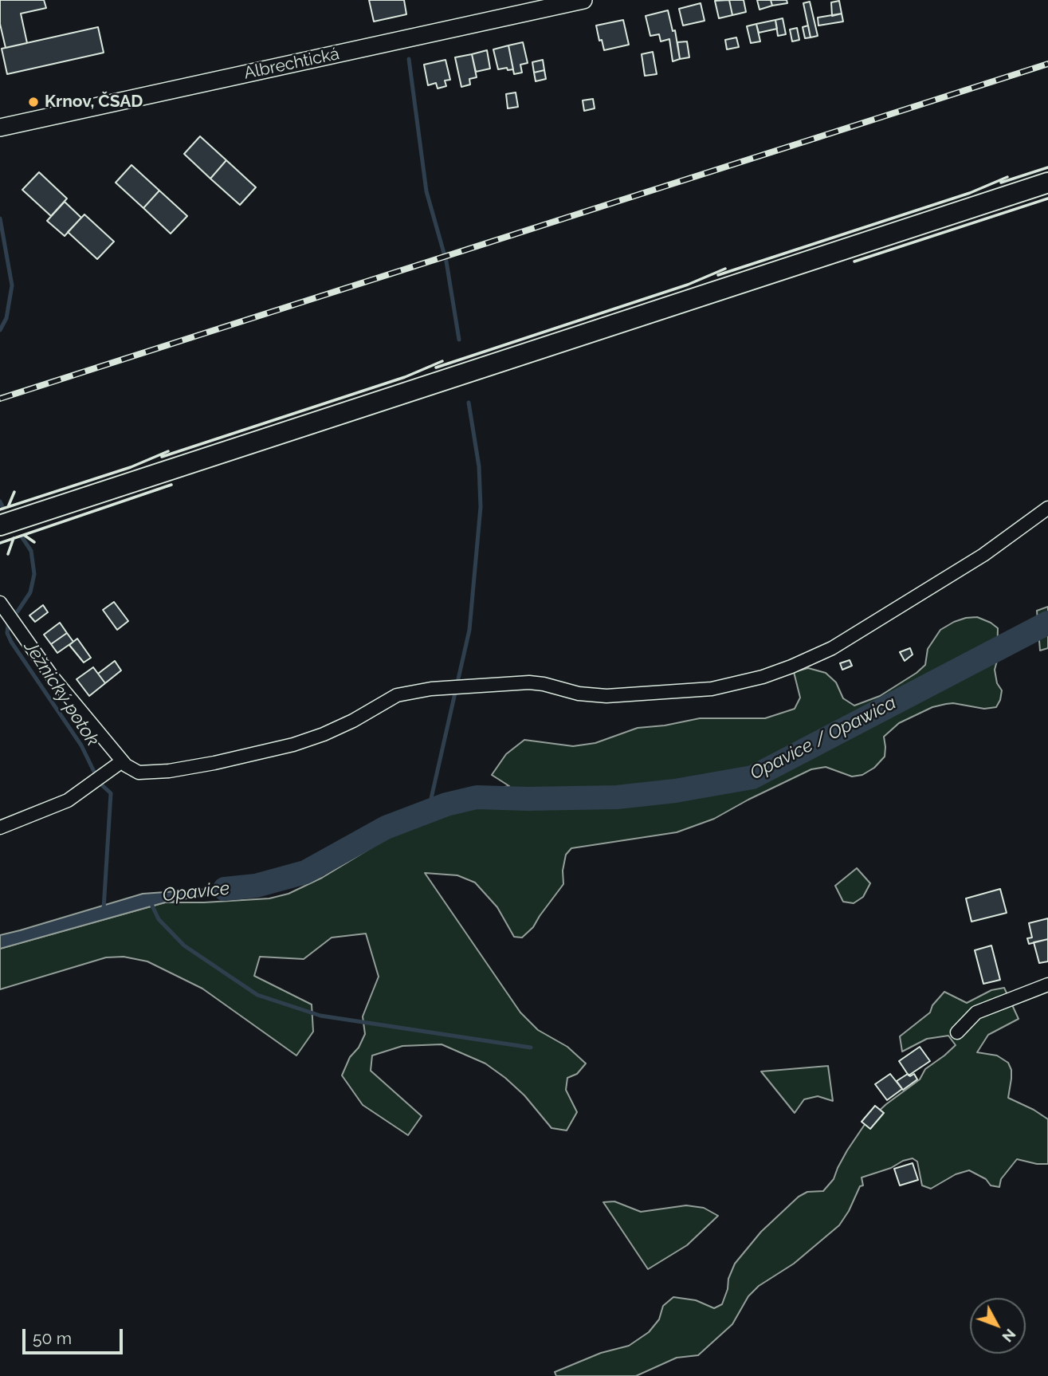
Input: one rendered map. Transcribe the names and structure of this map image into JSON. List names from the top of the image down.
{
  "streets": {
    "main road": ["Albrechtická"]
  },
  "water": ["Ježnický potok", "Opavice / Opawica", "Opavice"],
  "places": ["Krnov, ČSAD"],
  "scale_bar": "50 m",
  "north": "bottom right"
}
